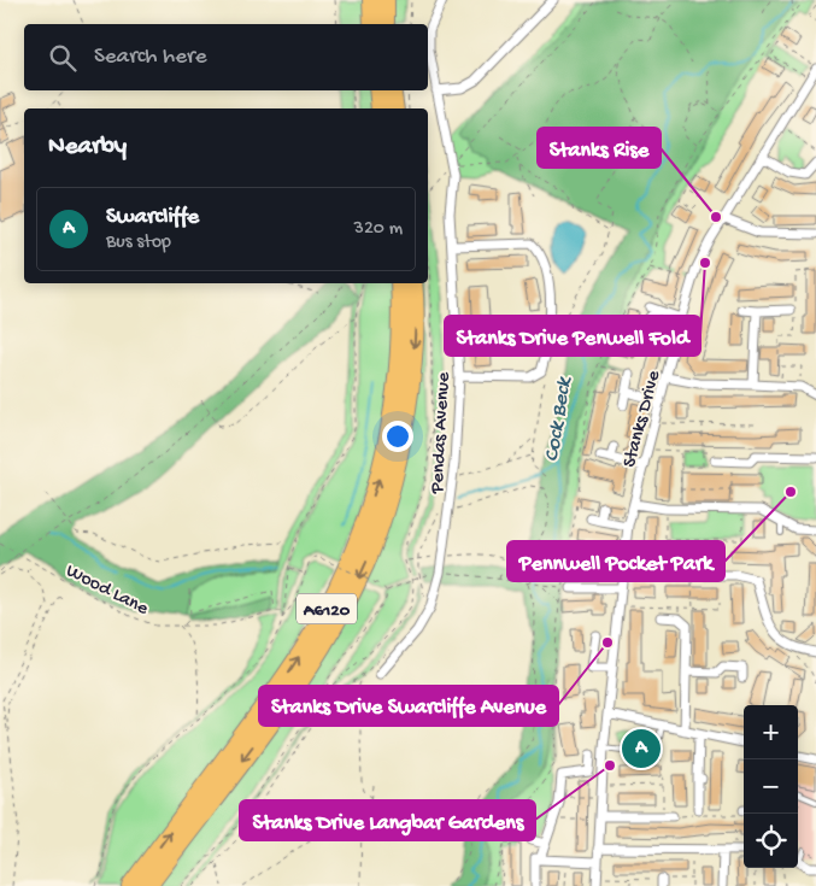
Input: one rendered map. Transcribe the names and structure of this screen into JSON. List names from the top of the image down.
{
  "streets": {
    "highway": ["A6120"],
    "street": ["Stanks Drive", "Pendas Avenue"],
    "path": ["Wood Lane"]
  },
  "water": ["Cock Beck"],
  "places": [
    "Stanks Rise",
    "Stanks Drive Penwell Fold",
    "Pennwell Pocket Park",
    "Stanks Drive Swarcliffe Avenue",
    "Stanks Drive Langbar Gardens"
  ],
  "page": {
    "search": "Search here",
    "heading": "Nearby",
    "list": [
      {
        "mark": "A",
        "name": "Swarcliffe",
        "note": "Bus stop",
        "value": "320 m"
      }
    ],
    "map_buttons": ["+", "−"],
    "pins": "A"
  }
}
